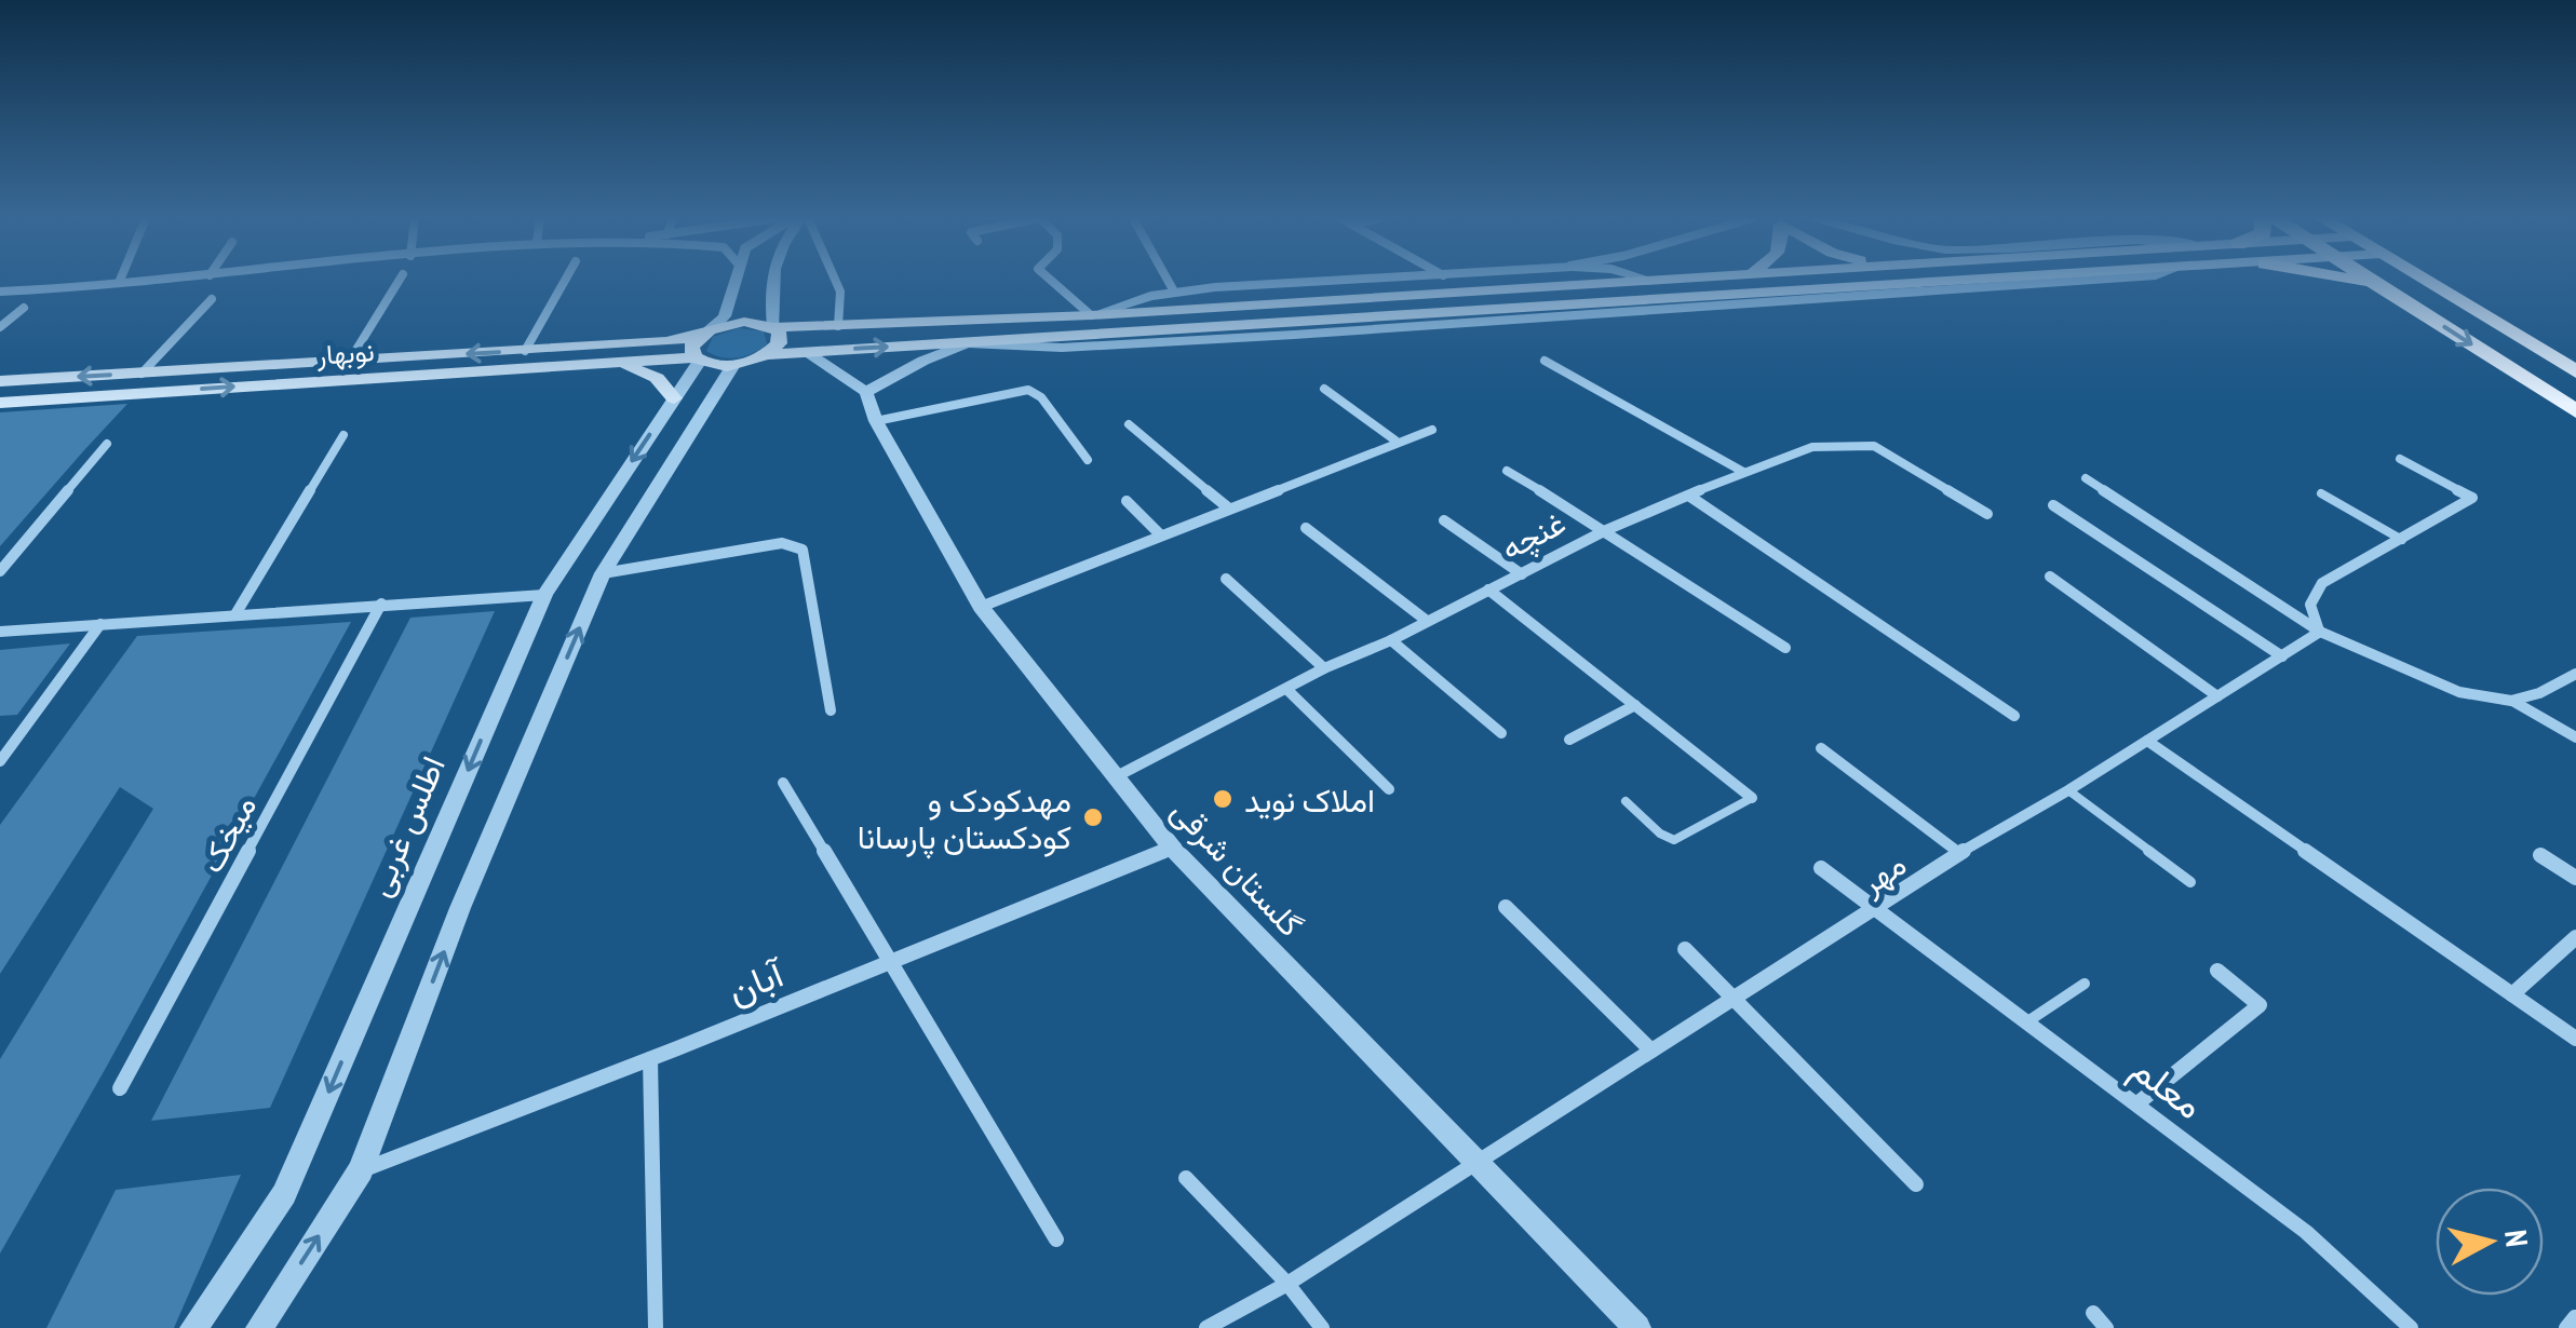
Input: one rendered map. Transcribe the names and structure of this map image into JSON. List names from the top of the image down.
{
  "streets": {
    "main road": ["نوبهار"],
    "street": [
      "غنچه",
      "اطلس غربی",
      "میخک",
      "گلستان شرقی",
      "مهر",
      "آبان",
      "معلم"
    ]
  },
  "crossings": [
    ["نوبهار", "اطلس غربی"],
    ["غنچه", "گلستان شرقی"],
    ["گلستان شرقی", "مهر"],
    ["گلستان شرقی", "آبان"],
    ["مهر", "معلم"]
  ],
  "places": ["املاک نوید", "مهدکودک و کودکستان پارسانا"],
  "north": "right"
}
